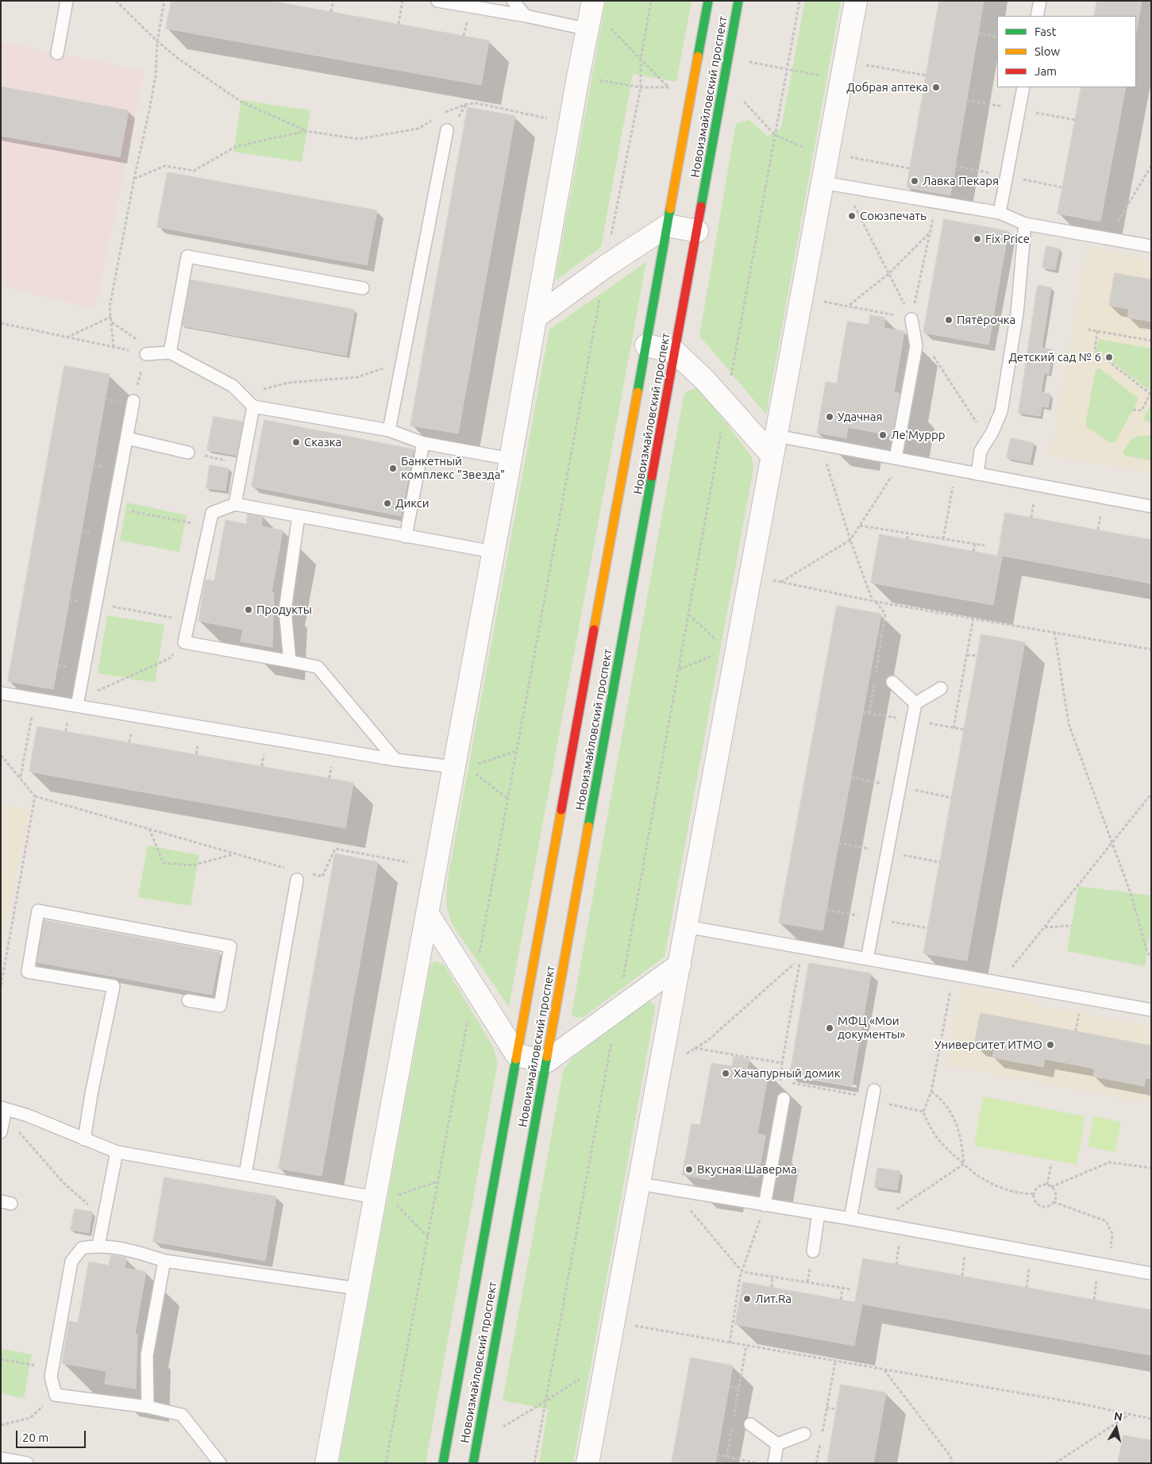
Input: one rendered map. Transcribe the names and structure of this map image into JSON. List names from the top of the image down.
{
  "streets": {
    "street": ["Новоизмайловский проспект"]
  },
  "places": [
    "Добрая аптека",
    "Лавка Пекаря",
    "Союзпечать",
    "Fix Price",
    "Пятёрочка",
    "Детский сад № 6",
    "Удачная",
    "Ле'Муррр",
    "Сказка",
    "Банкетный комплекс \"Звезда\"",
    "Дикси",
    "Продукты",
    "МФЦ «Мои документы»",
    "Университет ИТМО",
    "Хачапурный домик",
    "Вкусная Шаверма",
    "Лит.Ra"
  ],
  "legend": ["Fast", "Slow", "Jam"],
  "scale_bar": "20 m",
  "north": "top"
}
